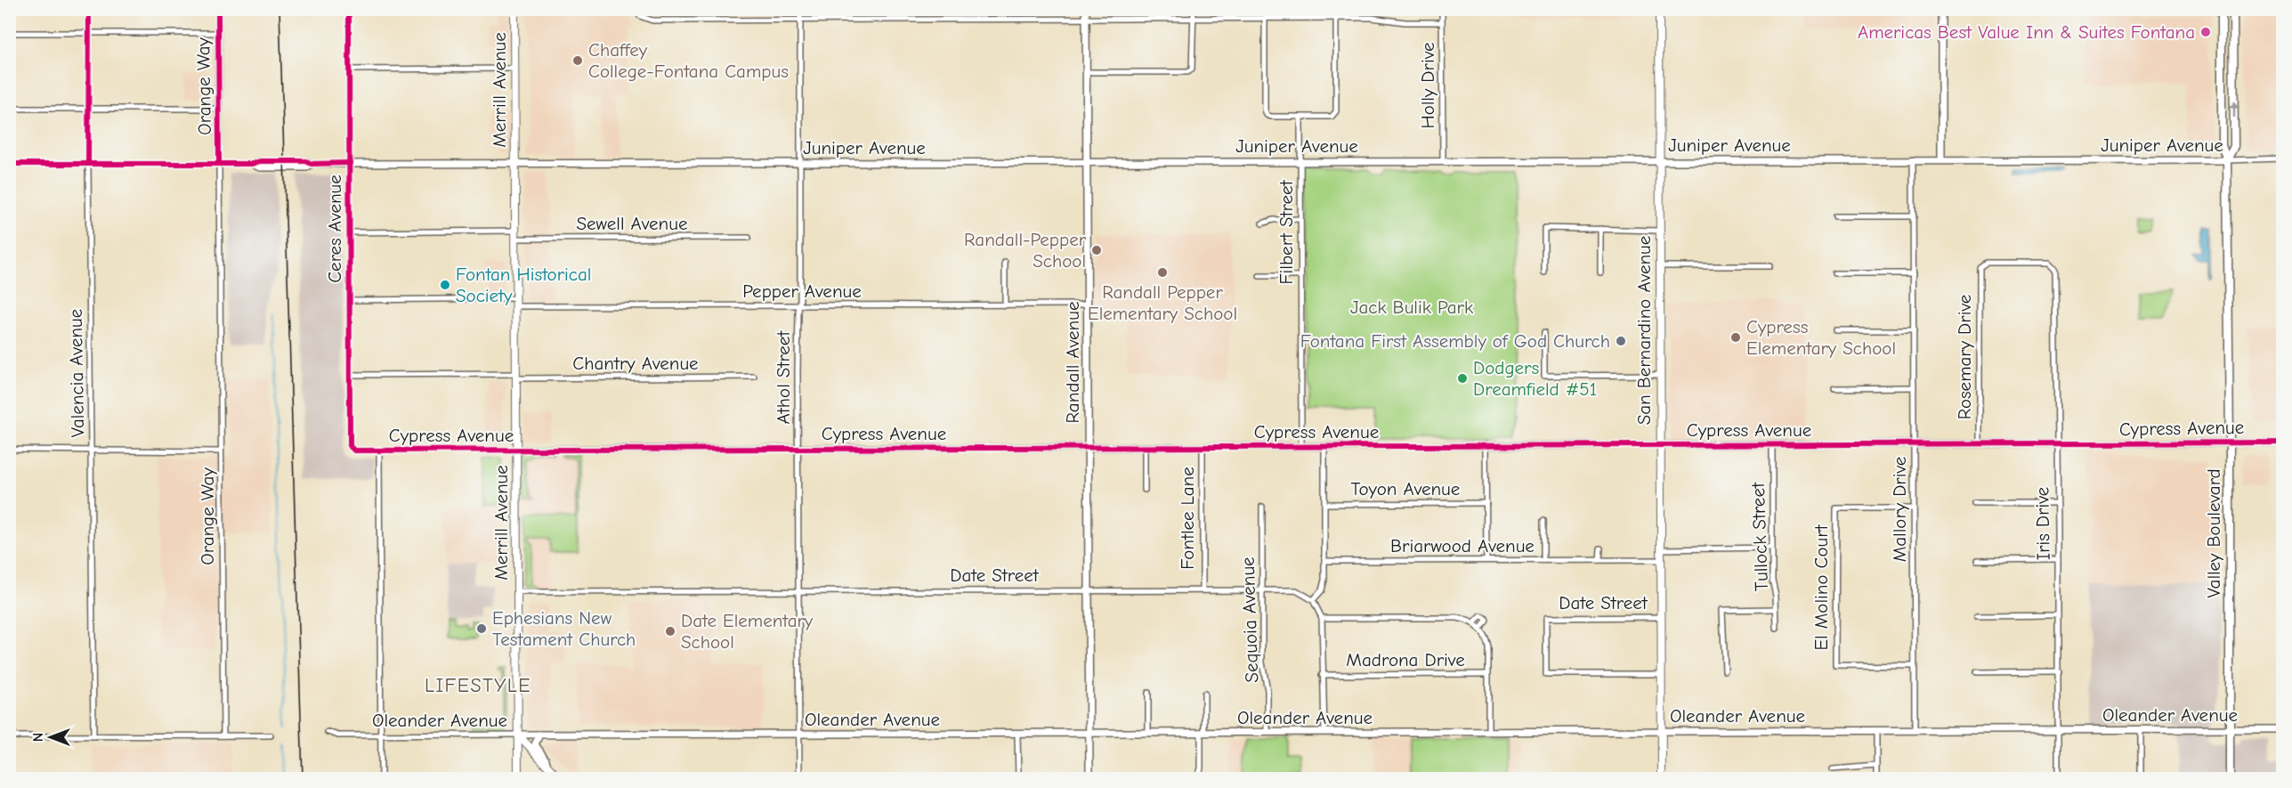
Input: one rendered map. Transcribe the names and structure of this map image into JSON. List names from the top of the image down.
{
  "streets": {
    "main road": ["Merrill Avenue", "San Bernardino Avenue", "Valley Boulevard"],
    "street": [
      "Holly Drive",
      "Orange Way",
      "Juniper Avenue",
      "Sewell Avenue",
      "Ceres Avenue",
      "Filbert Street",
      "Pepper Avenue",
      "Rosemary Drive",
      "Randall Avenue",
      "Chantry Avenue",
      "Valencia Avenue",
      "Athol Street",
      "Cypress Avenue",
      "Toyon Avenue",
      "Mallory Drive",
      "Fontlee Lane",
      "Iris Drive",
      "Tullock Street",
      "Briarwood Avenue",
      "Date Street",
      "El Molino Court",
      "Sequoia Avenue",
      "Madrona Drive",
      "Oleander Avenue"
    ]
  },
  "crossings": [
    ["Holly Drive", "Juniper Avenue"],
    ["Orange Way", "Juniper Avenue"],
    ["Merrill Avenue", "Juniper Avenue"],
    ["Merrill Avenue", "Sewell Avenue"],
    ["Merrill Avenue", "Pepper Avenue"],
    ["Merrill Avenue", "Chantry Avenue"],
    ["Merrill Avenue", "Cypress Avenue"],
    ["Merrill Avenue", "Date Street"],
    ["Merrill Avenue", "Oleander Avenue"],
    ["Juniper Avenue", "Ceres Avenue"],
    ["Juniper Avenue", "Filbert Street"],
    ["Juniper Avenue", "San Bernardino Avenue"],
    ["Juniper Avenue", "Randall Avenue"],
    ["Juniper Avenue", "Valencia Avenue"],
    ["Juniper Avenue", "Athol Street"],
    ["Juniper Avenue", "Mallory Drive"],
    ["Juniper Avenue", "Valley Boulevard"],
    ["Sewell Avenue", "Ceres Avenue"],
    ["Ceres Avenue", "Pepper Avenue"],
    ["Ceres Avenue", "Chantry Avenue"],
    ["Ceres Avenue", "Cypress Avenue"],
    ["Filbert Street", "Cypress Avenue"],
    ["Pepper Avenue", "Randall Avenue"],
    ["Pepper Avenue", "Athol Street"],
    ["San Bernardino Avenue", "Cypress Avenue"],
    ["San Bernardino Avenue", "Briarwood Avenue"],
    ["San Bernardino Avenue", "Date Street"],
    ["San Bernardino Avenue", "Oleander Avenue"],
    ["Rosemary Drive", "Cypress Avenue"],
    ["Rosemary Drive", "Iris Drive"],
    ["Randall Avenue", "Cypress Avenue"],
    ["Randall Avenue", "Date Street"],
    ["Randall Avenue", "Oleander Avenue"],
    ["Athol Street", "Cypress Avenue"],
    ["Athol Street", "Date Street"],
    ["Athol Street", "Oleander Avenue"],
    ["Cypress Avenue", "Mallory Drive"],
    ["Cypress Avenue", "Fontlee Lane"],
    ["Cypress Avenue", "Iris Drive"],
    ["Cypress Avenue", "Valley Boulevard"],
    ["Cypress Avenue", "Tullock Street"],
    ["Mallory Drive", "El Molino Court"],
    ["Mallory Drive", "Oleander Avenue"],
    ["Fontlee Lane", "Date Street"],
    ["Iris Drive", "Oleander Avenue"],
    ["Valley Boulevard", "Oleander Avenue"],
    ["Date Street", "Sequoia Avenue"],
    ["Sequoia Avenue", "Oleander Avenue"]
  ],
  "districts": ["LIFESTYLE"],
  "parks": ["Jack Bulik Park"],
  "places": [
    "Americas Best Value Inn & Suites Fontana",
    "Chaffey College-Fontana Campus",
    "Randall-Pepper School",
    "Randall Pepper Elementary School",
    "Fontan Historical Society",
    "Cypress Elementary School",
    "Fontana First Assembly of God Church",
    "Dodgers Dreamfield #51",
    "Ephesians New Testament Church",
    "Date Elementary School"
  ],
  "north": "left"
}
